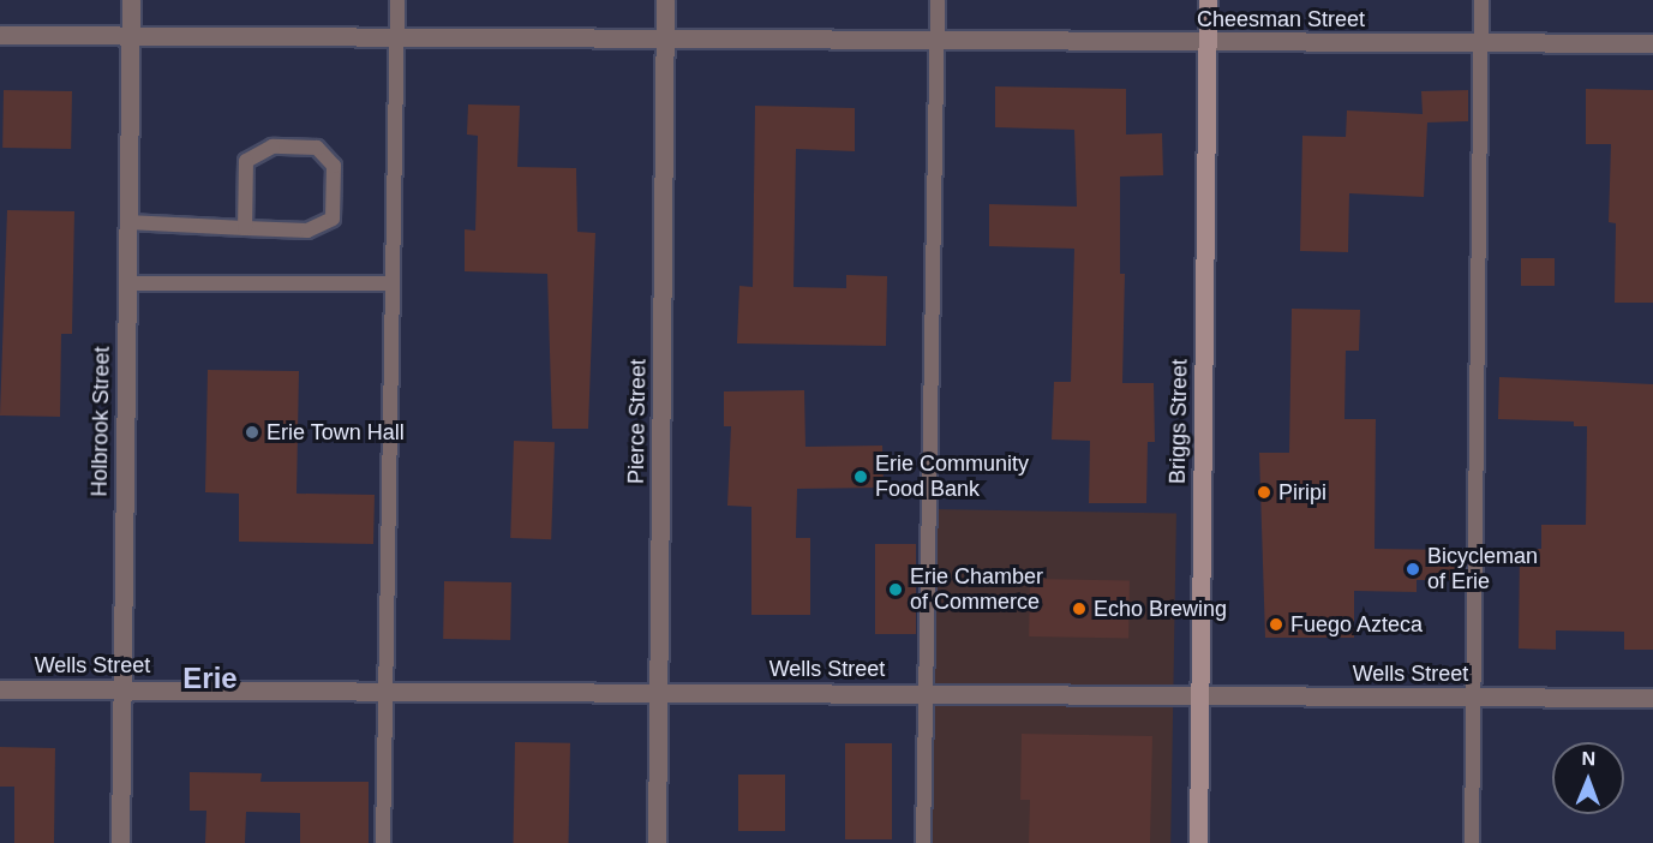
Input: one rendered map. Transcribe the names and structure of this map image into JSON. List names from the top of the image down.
{
  "streets": {
    "street": [
      "Cheesman Street",
      "Holbrook Street",
      "Pierce Street",
      "Briggs Street",
      "Wells Street"
    ]
  },
  "crossings": [
    ["Cheesman Street", "Holbrook Street"],
    ["Cheesman Street", "Pierce Street"],
    ["Cheesman Street", "Briggs Street"],
    ["Holbrook Street", "Wells Street"],
    ["Pierce Street", "Wells Street"],
    ["Briggs Street", "Wells Street"]
  ],
  "districts": ["Erie"],
  "places": [
    "Erie Town Hall",
    "Erie Community Food Bank",
    "Piripi",
    "Bicycleman of Erie",
    "Erie Chamber of Commerce",
    "Echo Brewing",
    "Fuego Azteca"
  ],
  "north": "top"
}
